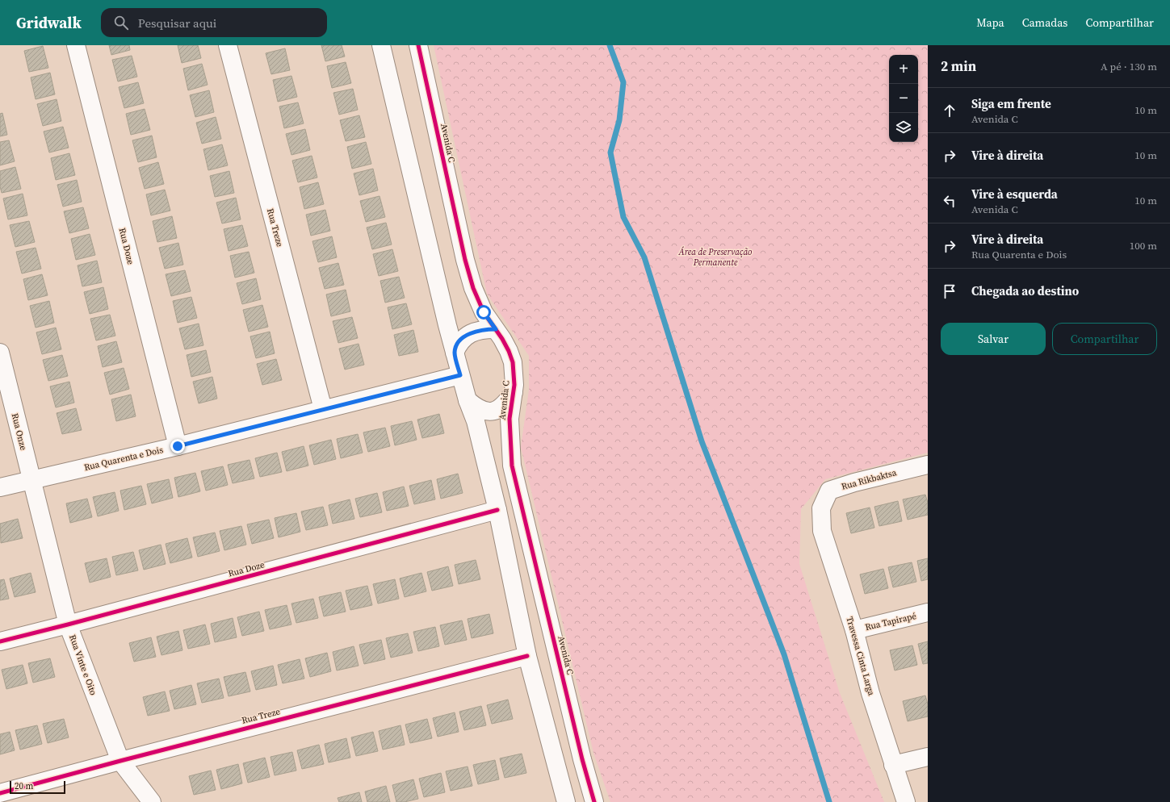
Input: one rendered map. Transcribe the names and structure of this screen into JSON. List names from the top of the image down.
{
  "streets": {
    "street": [
      "Avenida C",
      "Rua Treze",
      "Rua Doze",
      "Rua Onze",
      "Rua Quarenta e Dois",
      "Rua Rikbaktsa",
      "Rua Tapirapé",
      "Travessa Cinta Larga",
      "Rua Vinte e Oito"
    ]
  },
  "crossings": [
    ["Avenida C", "Rua Quarenta e Dois"],
    ["Rua Treze", "Rua Quarenta e Dois"],
    ["Rua Treze", "Rua Vinte e Oito"],
    ["Rua Doze", "Rua Quarenta e Dois"],
    ["Rua Doze", "Rua Vinte e Oito"],
    ["Rua Onze", "Rua Quarenta e Dois"],
    ["Rua Onze", "Rua Vinte e Oito"],
    ["Rua Quarenta e Dois", "Rua Vinte e Oito"],
    ["Rua Rikbaktsa", "Travessa Cinta Larga"],
    ["Rua Tapirapé", "Travessa Cinta Larga"]
  ],
  "parks": ["Área de Preservação Permanente"],
  "scale_bar": "20 m",
  "page": {
    "header": "Gridwalk",
    "search": "Pesquisar aqui",
    "nav": ["Mapa", "Camadas", "Compartilhar"],
    "heading": ["2 min", "A pé · 130 m"],
    "map_buttons": ["+", "−"],
    "list": [
      ["Siga em frente", "Avenida C", "10 m"],
      ["Vire à direita", "10 m"],
      ["Vire à esquerda", "Avenida C", "10 m"],
      ["Vire à direita", "Rua Quarenta e Dois", "100 m"],
      "Chegada ao destino"
    ],
    "buttons": ["Salvar", "Compartilhar"],
    "scale": "20 m"
  }
}
